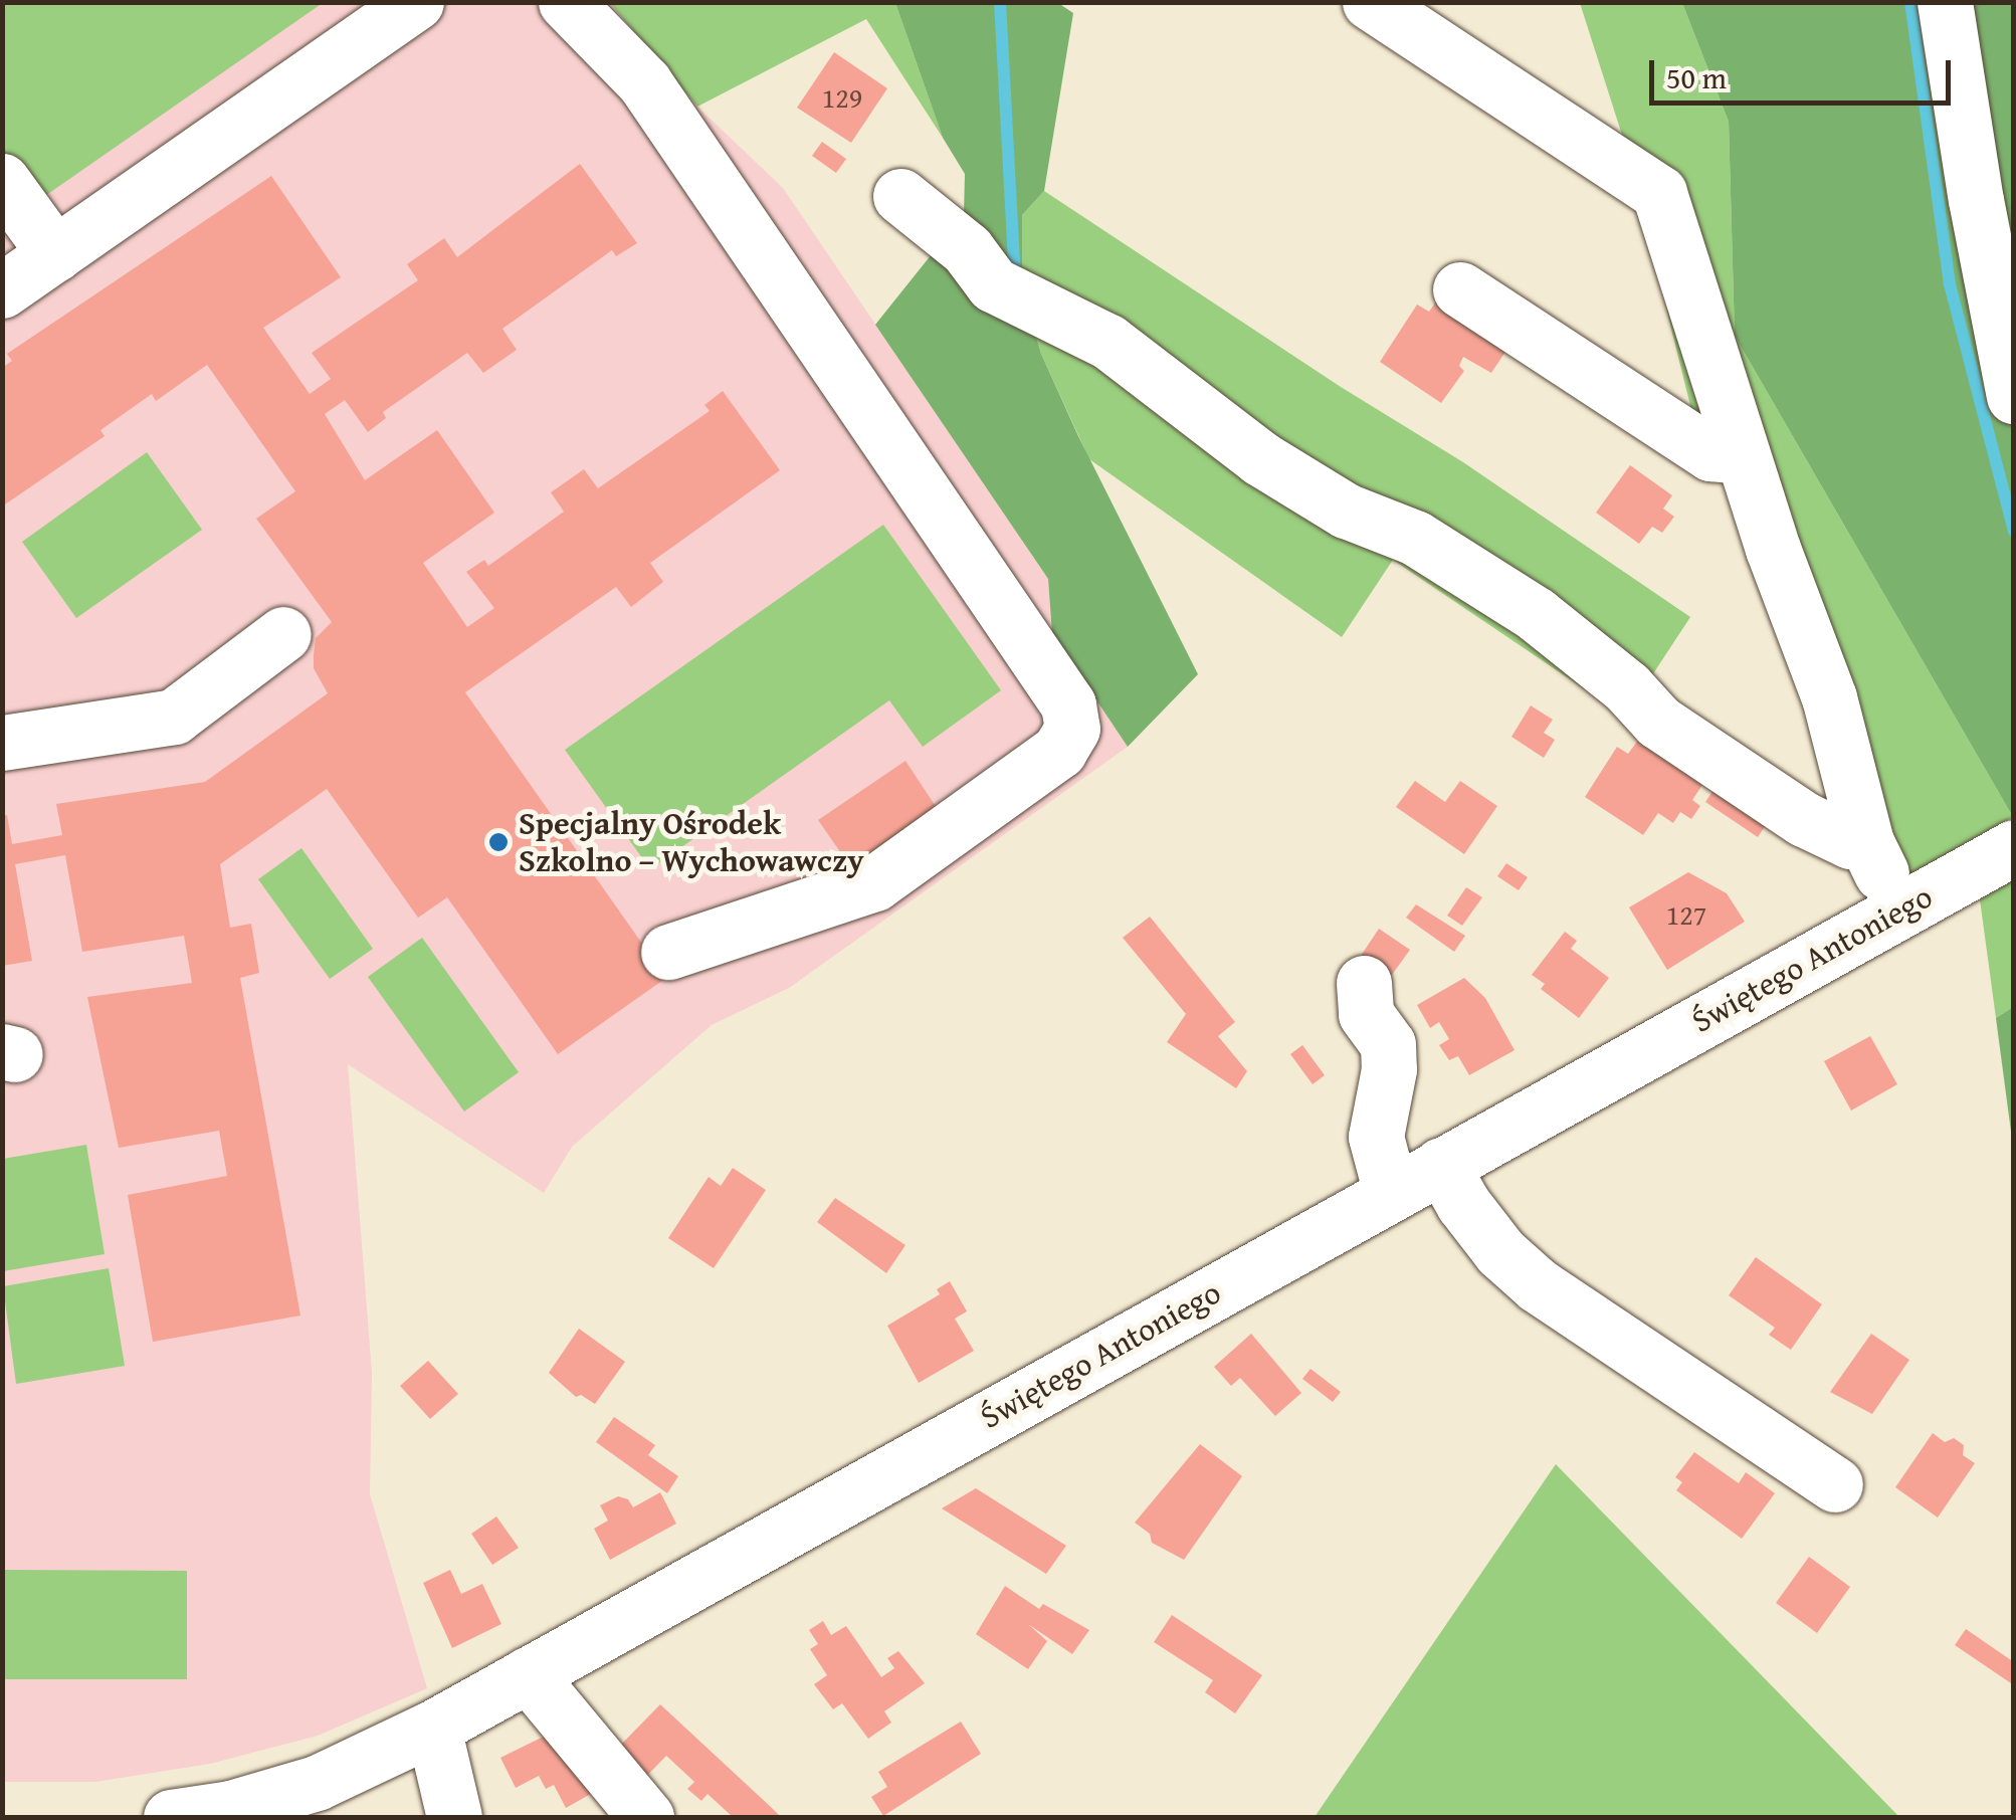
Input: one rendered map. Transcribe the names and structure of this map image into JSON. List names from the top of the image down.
{
  "streets": {
    "street": ["Świętego Antoniego"]
  },
  "places": ["Specjalny Ośrodek Szkolno – Wychowawczy"],
  "house_numbers": ["129", "127"],
  "scale_bar": "50 m"
}
